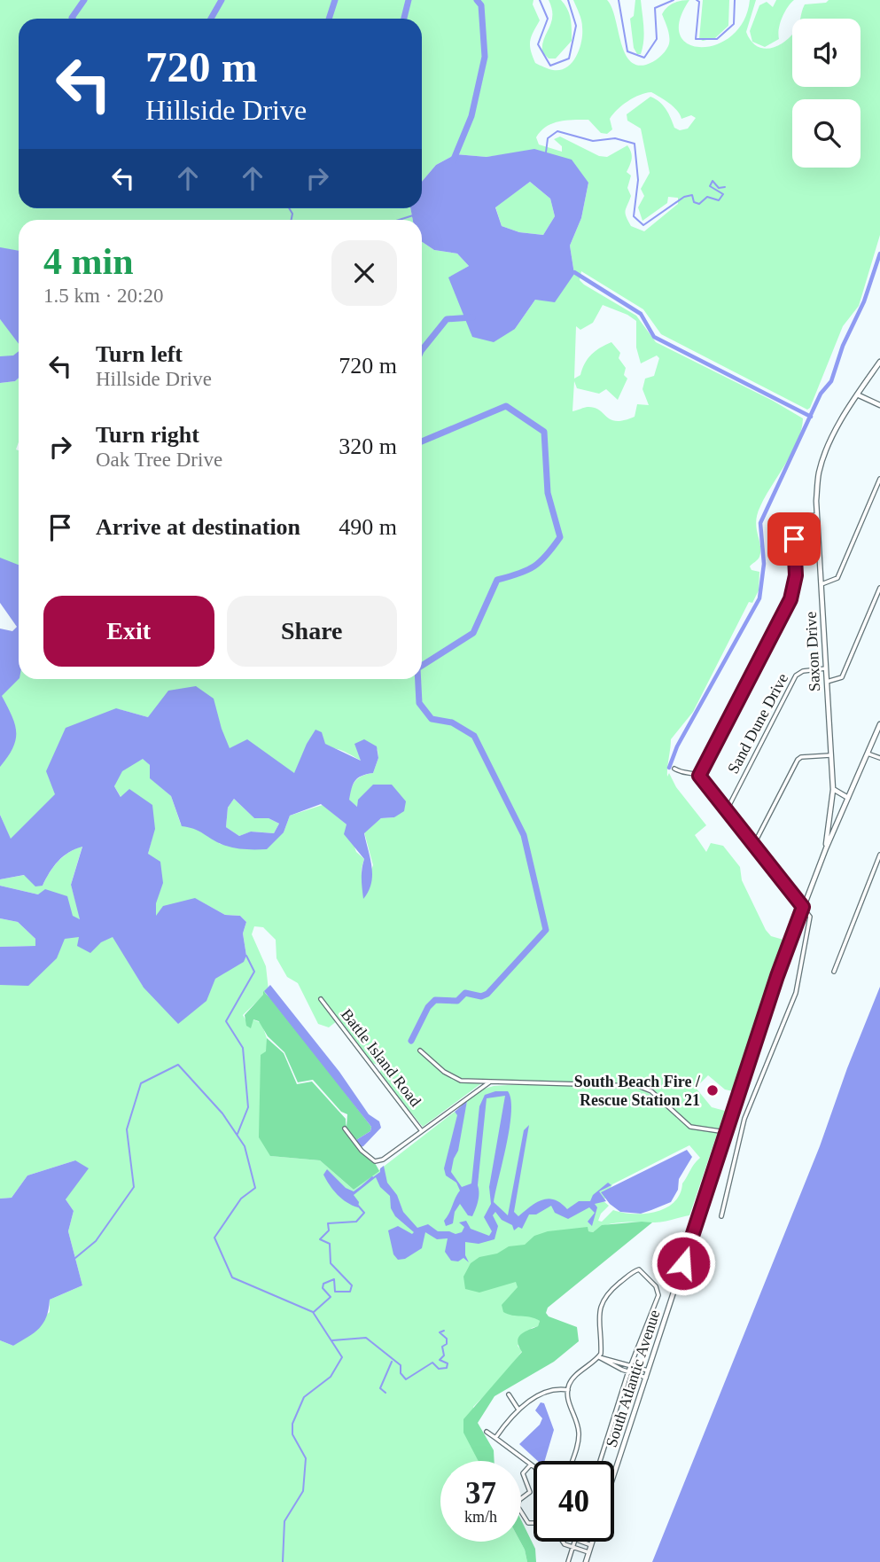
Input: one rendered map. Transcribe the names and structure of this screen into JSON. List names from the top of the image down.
{
  "streets": {
    "street": [
      "Saxon Drive",
      "Sand Dune Drive",
      "Battle Island Road",
      "South Atlantic Avenue"
    ]
  },
  "crossings": [
    ["Saxon Drive", "Sand Dune Drive"],
    ["Saxon Drive", "South Atlantic Avenue"]
  ],
  "places": ["South Beach Fire / Rescue Station 21"],
  "page": {
    "turn": ["720 m", "Hillside Drive"],
    "heading": ["4 min", "1.5 km · 20:20"],
    "list": [
      {
        "name": "Turn left",
        "note": "Hillside Drive",
        "value": "720 m"
      },
      {
        "name": "Turn right",
        "note": "Oak Tree Drive",
        "value": "320 m"
      },
      {
        "name": "Arrive at destination",
        "value": "490 m"
      }
    ],
    "buttons": ["Exit", "Share"],
    "speed": "37 km/h",
    "limit": "40"
  }
}
